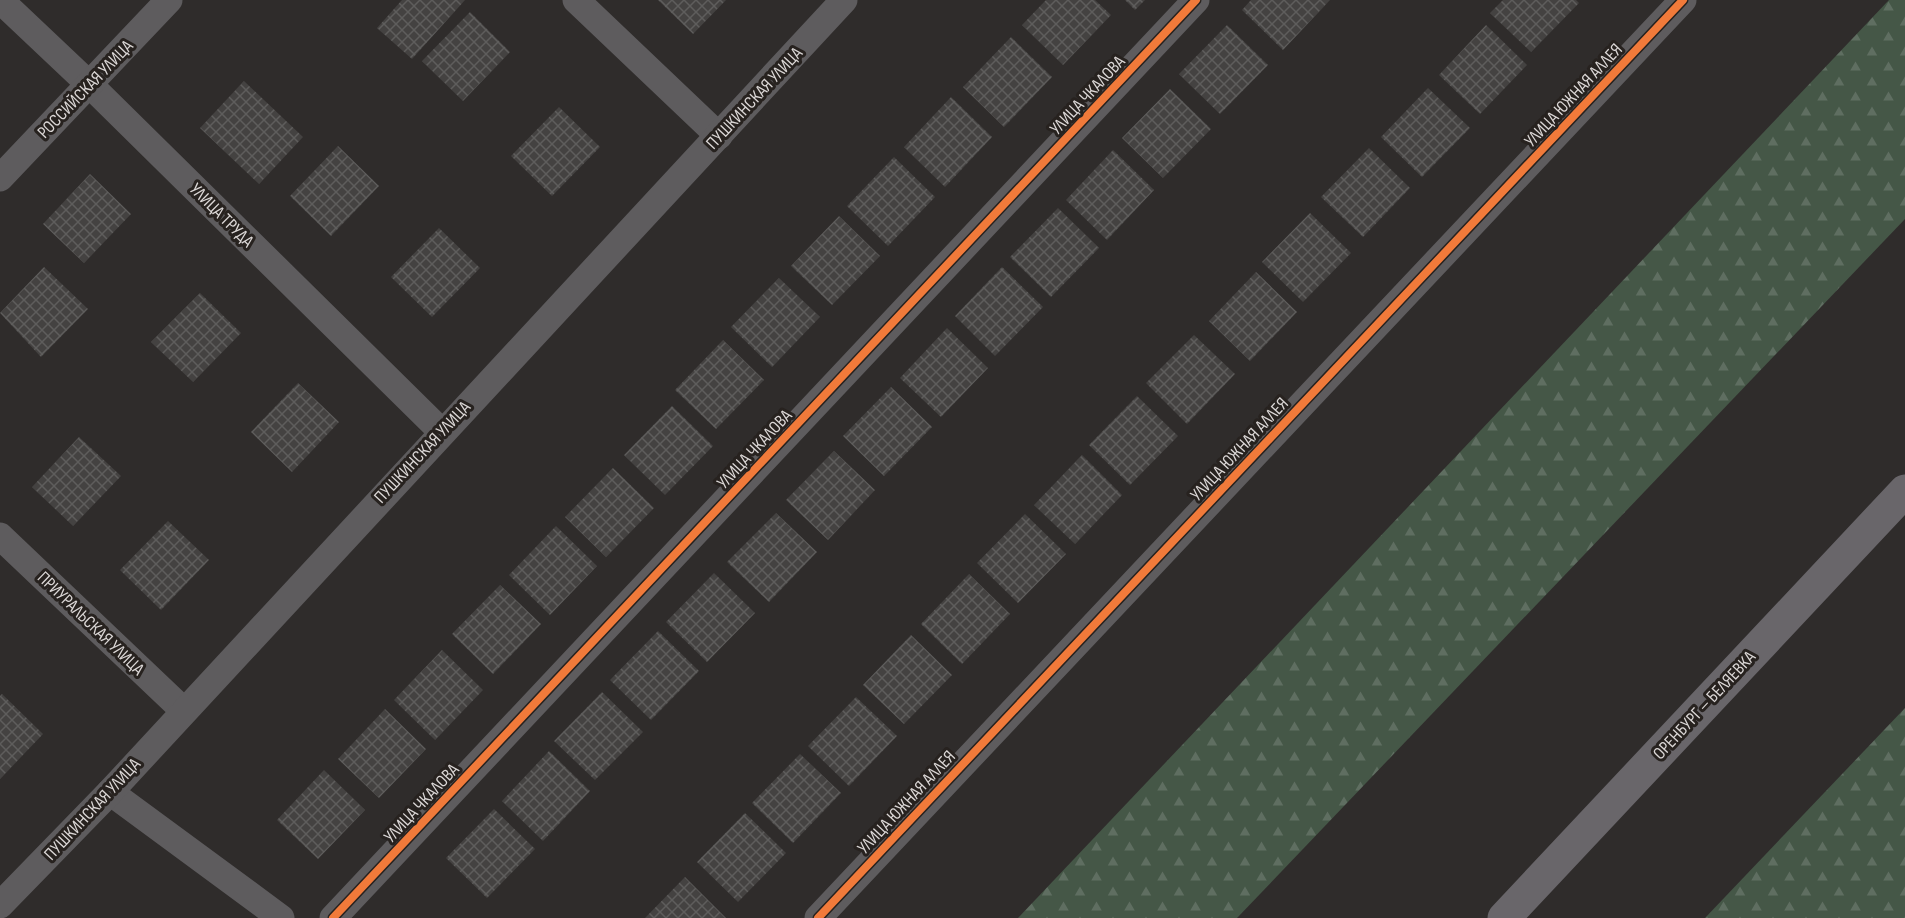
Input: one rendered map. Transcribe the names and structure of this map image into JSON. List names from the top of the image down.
{
  "streets": {
    "main road": ["ОРЕНБУРГ – БЕЛЯЕВКА"],
    "street": [
      "РОССИЙСКАЯ УЛИЦА",
      "УЛИЦА ЧКАЛОВА",
      "УЛИЦА ЮЖНАЯ АЛЛЕЯ",
      "ПУШКИНСКАЯ УЛИЦА",
      "УЛИЦА ТРУДА",
      "ПРИУРАЛЬСКАЯ УЛИЦА"
    ]
  },
  "crossings": [
    ["РОССИЙСКАЯ УЛИЦА", "УЛИЦА ТРУДА"],
    ["ПУШКИНСКАЯ УЛИЦА", "УЛИЦА ТРУДА"],
    ["ПУШКИНСКАЯ УЛИЦА", "ПРИУРАЛЬСКАЯ УЛИЦА"]
  ]
}
